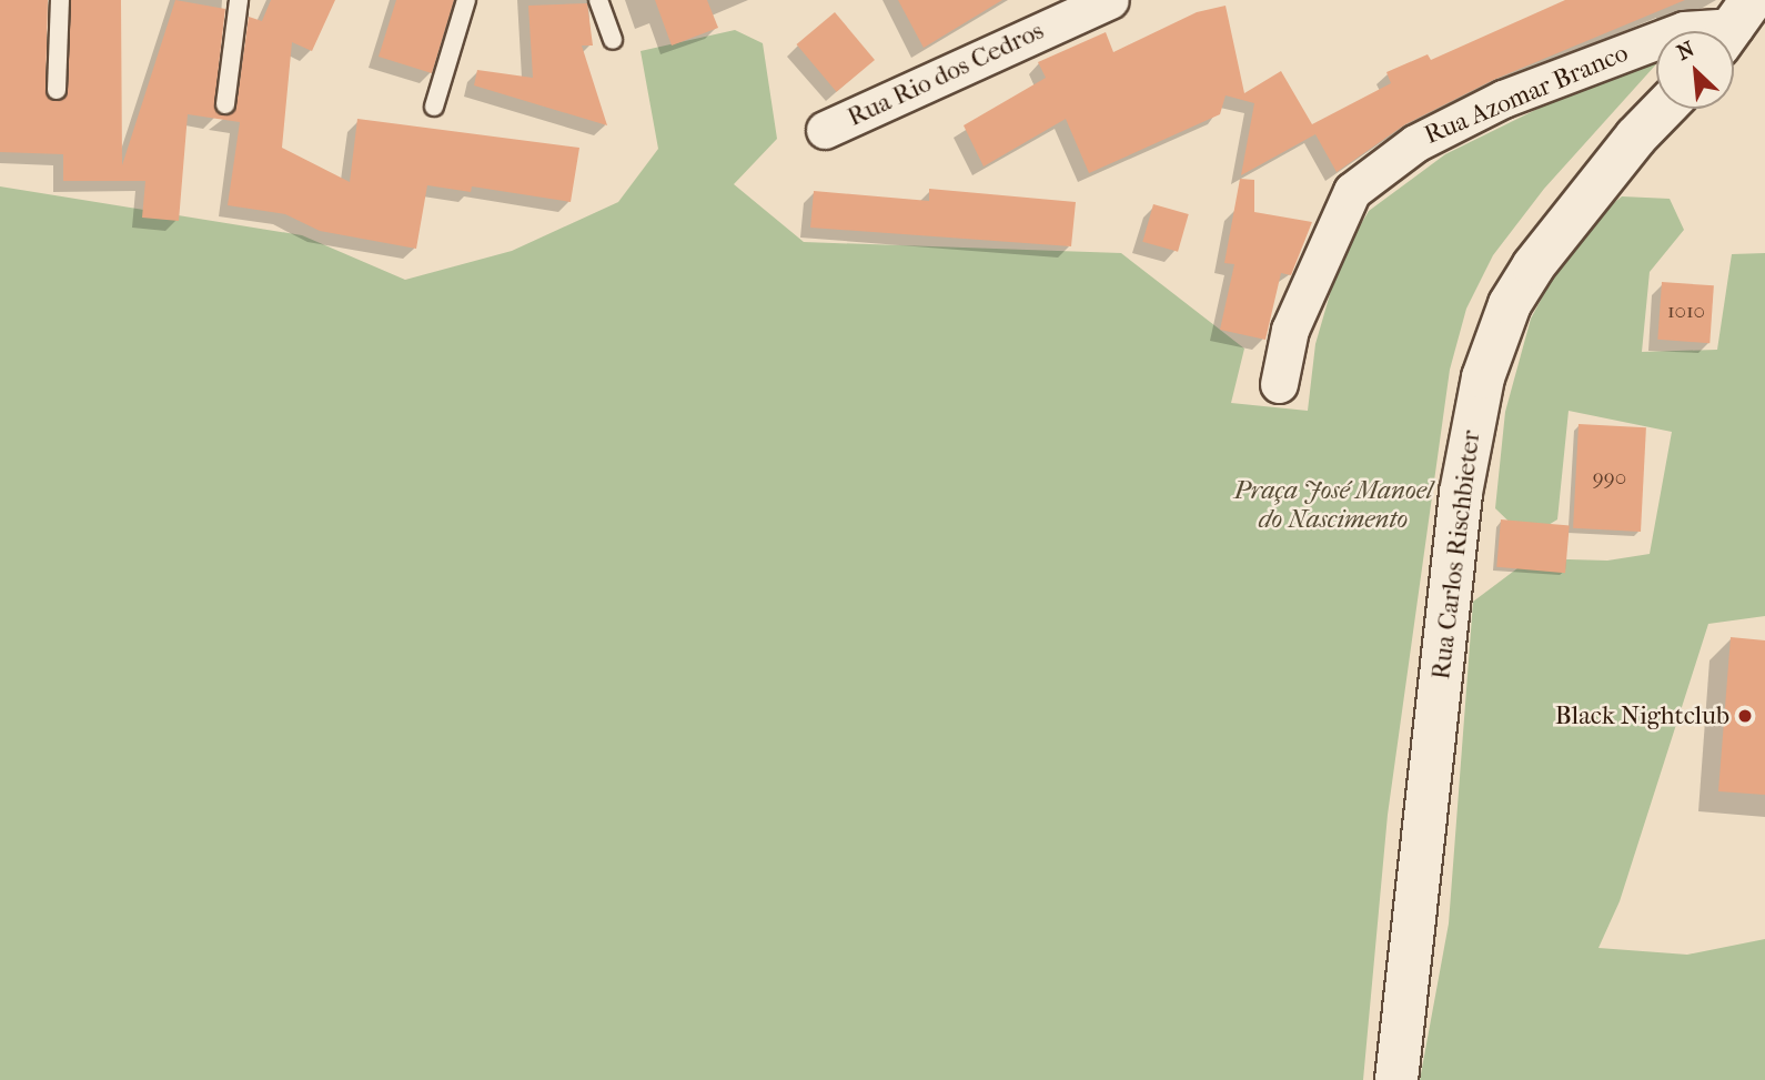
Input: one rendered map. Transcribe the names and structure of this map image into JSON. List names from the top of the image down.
{
  "streets": {
    "street": ["Rua Rio dos Cedros", "Rua Azomar Branco", "Rua Carlos Rischbieter"]
  },
  "parks": ["Praça José Manoel do Nascimento"],
  "places": ["Black Nightclub"],
  "house_numbers": ["1010", "990"],
  "north": "top left"
}
